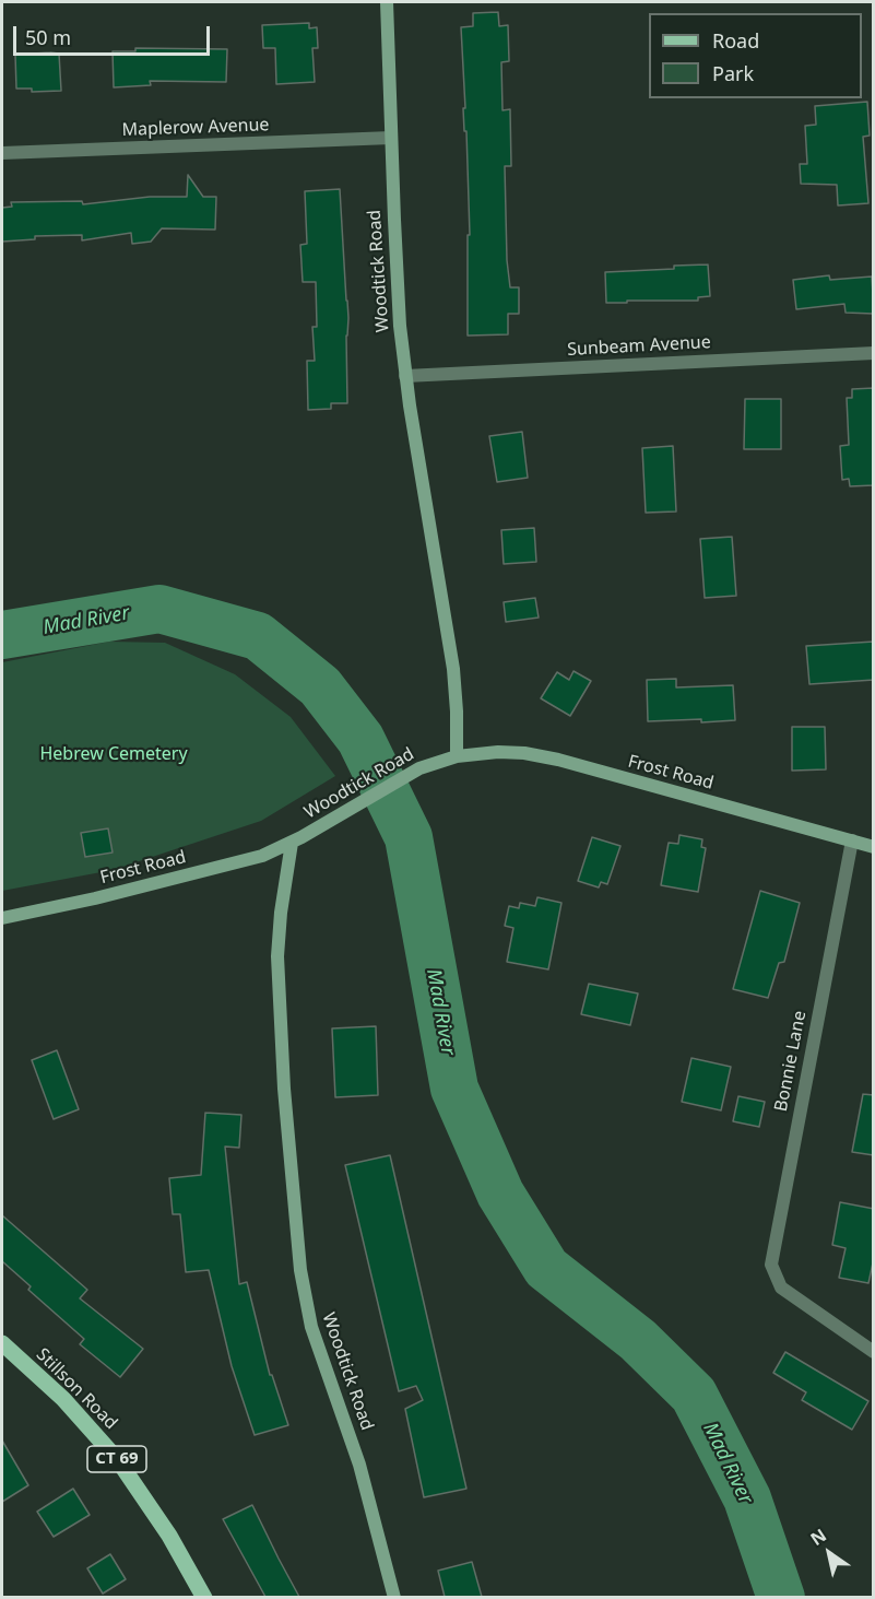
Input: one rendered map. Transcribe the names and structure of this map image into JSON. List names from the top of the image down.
{
  "streets": {
    "main road": [
      "Woodtick Road",
      "Frost Road",
      "Stillson Road",
      "CT 69"
    ],
    "street": ["Maplerow Avenue", "Sunbeam Avenue", "Bonnie Lane"]
  },
  "crossings": [
    ["Maplerow Avenue", "Woodtick Road"],
    ["Woodtick Road", "Sunbeam Avenue"],
    ["Woodtick Road", "Frost Road"],
    ["Frost Road", "Bonnie Lane"]
  ],
  "water": ["Mad River"],
  "parks": ["Hebrew Cemetery"],
  "legend": ["Road", "Park"],
  "scale_bar": "50 m",
  "north": "top left"
}
